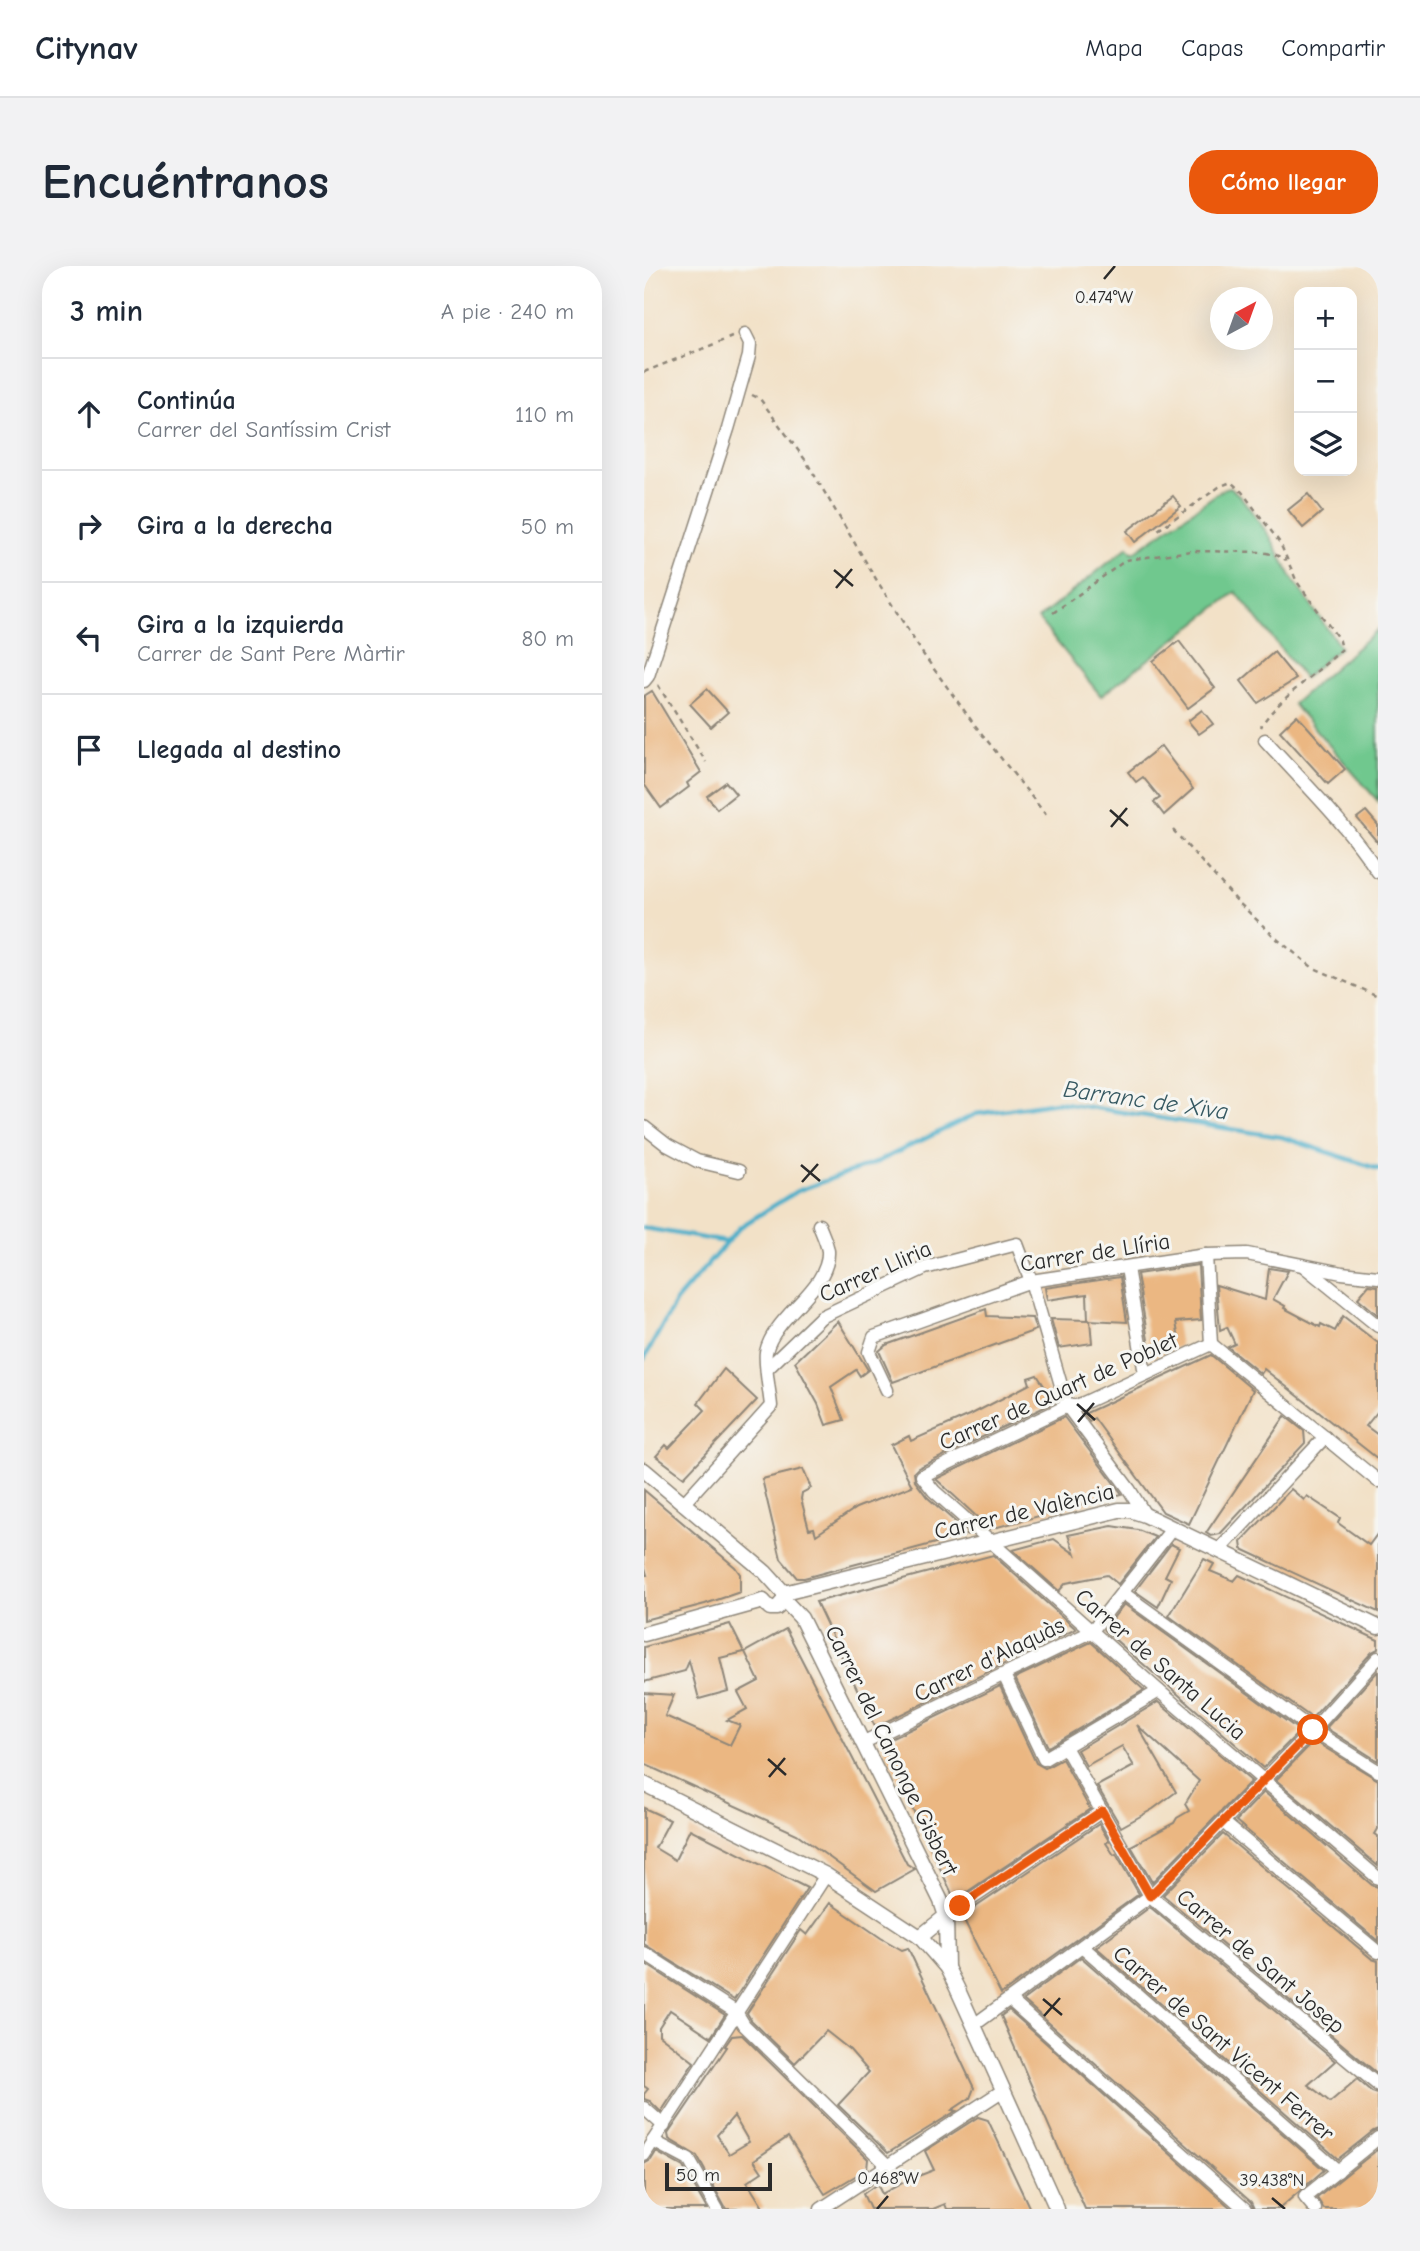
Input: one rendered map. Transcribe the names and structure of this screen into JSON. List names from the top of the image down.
{
  "streets": {
    "street": [
      "Carrer de Llíria",
      "Carrer Lliria",
      "Carrer de Quart de Poblet",
      "Carrer de València",
      "Carrer d'Alaquàs",
      "Carrer de Santa Lucia",
      "Carrer del Canonge Gisbert",
      "Carrer de Sant Josep",
      "Carrer de Sant Vicent Ferrer"
    ]
  },
  "crossings": [
    ["Carrer de Llíria", "Carrer Lliria"],
    ["Carrer de Quart de Poblet", "Carrer de Santa Lucia"],
    ["Carrer de València", "Carrer d'Alaquàs"],
    ["Carrer de València", "Carrer de Santa Lucia"],
    ["Carrer de València", "Carrer del Canonge Gisbert"],
    ["Carrer d'Alaquàs", "Carrer de Santa Lucia"],
    ["Carrer d'Alaquàs", "Carrer del Canonge Gisbert"]
  ],
  "water": ["Barranc de Xiva"],
  "scale_bar": "50 m",
  "north": "top right",
  "page": {
    "header": "Citynav",
    "nav": ["Mapa", "Capas", "Compartir"],
    "buttons": "Cómo llegar",
    "title": "Encuéntranos",
    "heading": ["3 min", "A pie · 240 m"],
    "map_buttons": ["+", "−"],
    "list": [
      ["Continúa", "Carrer del Santíssim Crist", "110 m"],
      ["Gira a la derecha", "50 m"],
      ["Gira a la izquierda", "Carrer de Sant Pere Màrtir", "80 m"],
      "Llegada al destino"
    ],
    "scale": "50 m"
  },
  "coordinates": ["0.474°W", "0.468°W", "39.438°N"]
}
